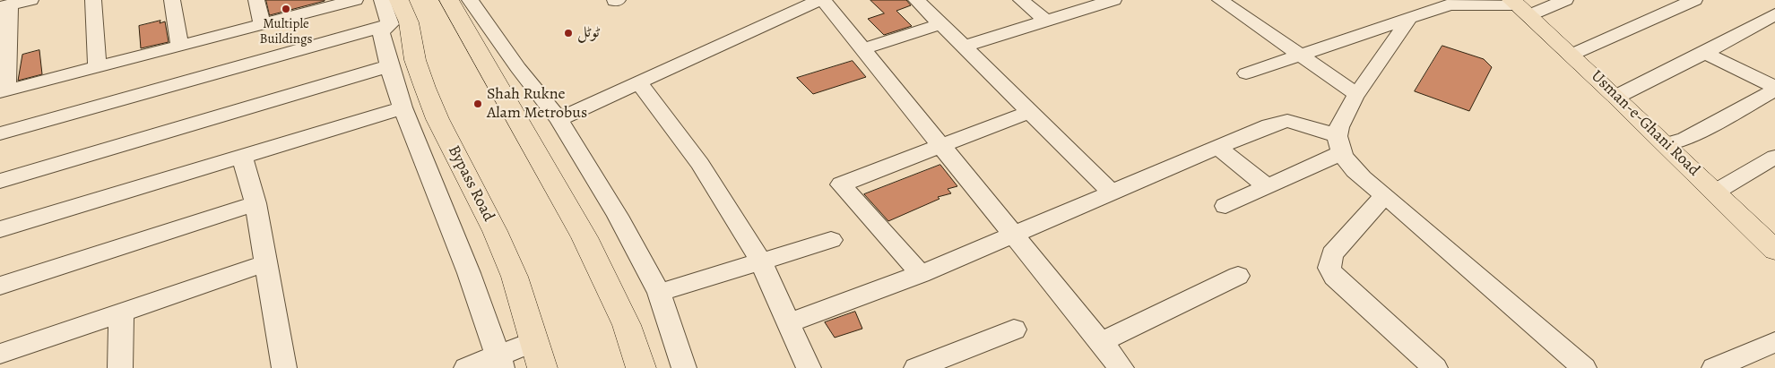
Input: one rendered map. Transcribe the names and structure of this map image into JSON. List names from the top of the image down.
{
  "streets": {
    "main road": ["Usman-e-Ghani Road", "Bypass Road"]
  },
  "places": ["Multiple Buildings", "ٹوٹل", "Shah Rukne Alam Metrobus"]
}
